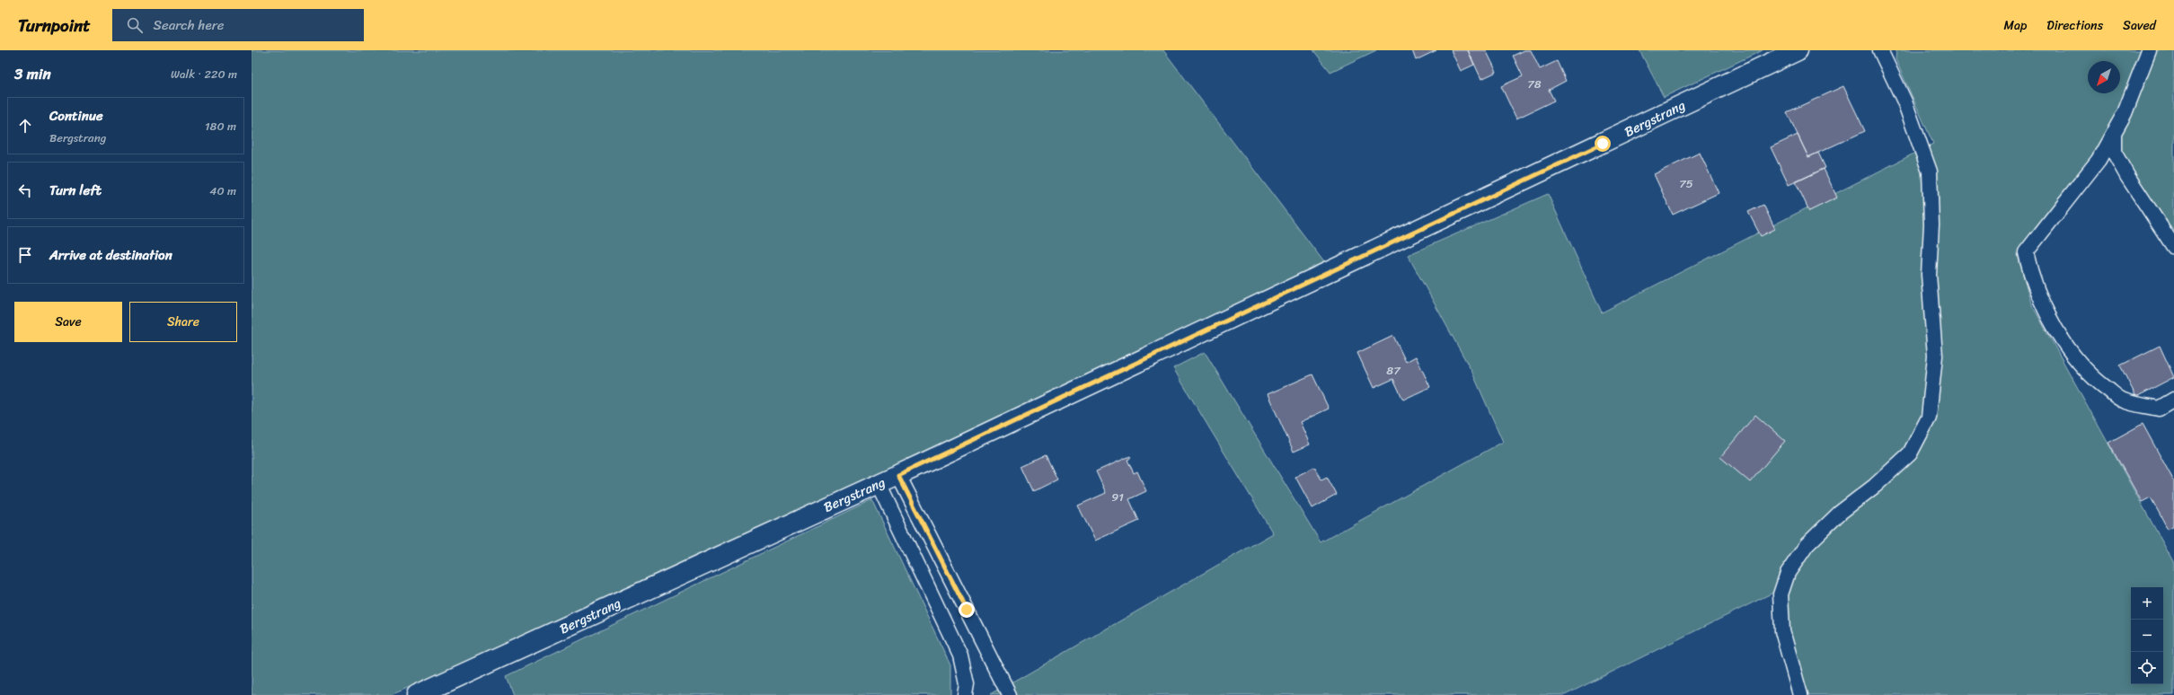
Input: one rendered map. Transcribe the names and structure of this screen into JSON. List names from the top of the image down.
{
  "streets": {
    "street": ["Bergstrang"]
  },
  "house_numbers": [
    "78",
    "75",
    "87",
    "91"
  ],
  "north": "bottom left",
  "page": {
    "header": "Turnpoint",
    "search": "Search here",
    "nav": ["Map", "Directions", "Saved"],
    "heading": ["3 min", "Walk · 220 m"],
    "list": [
      ["Continue", "Bergstrang", "180 m"],
      ["Turn left", "40 m"],
      "Arrive at destination"
    ],
    "buttons": ["Save", "Share"],
    "map_buttons": ["+", "−"]
  }
}
